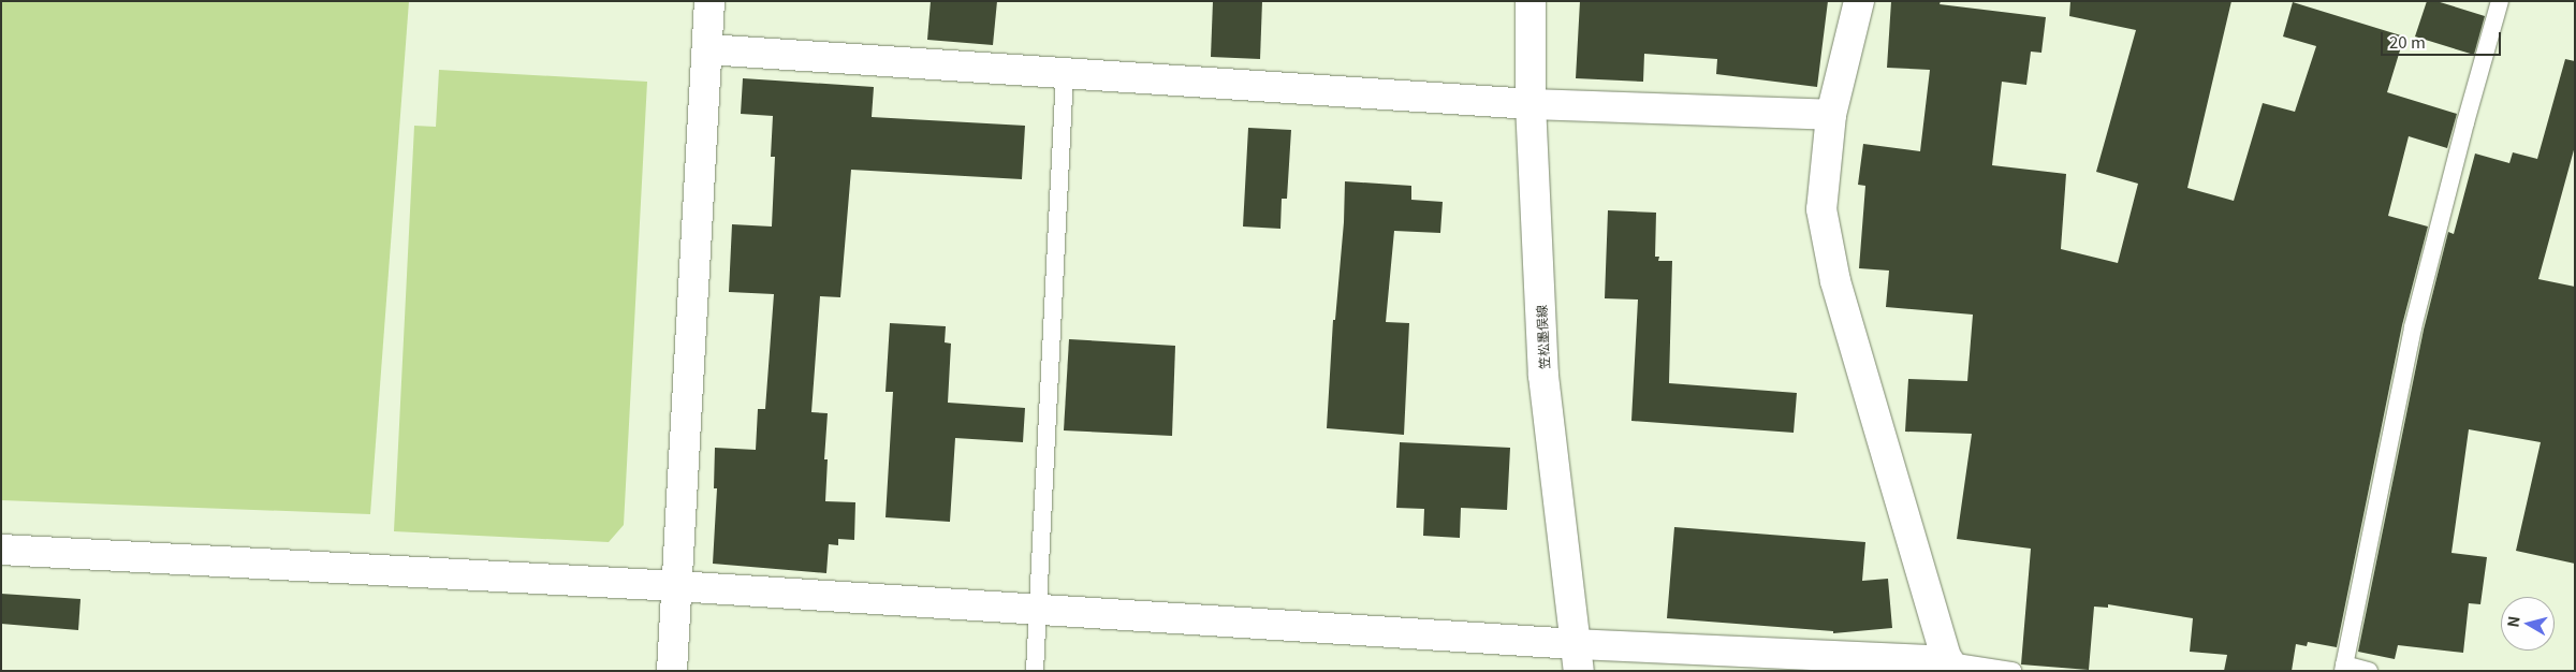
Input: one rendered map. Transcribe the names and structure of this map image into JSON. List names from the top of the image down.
{
  "streets": {
    "street": ["笠松墨俣線"]
  },
  "scale_bar": "20 m",
  "north": "left"
}
